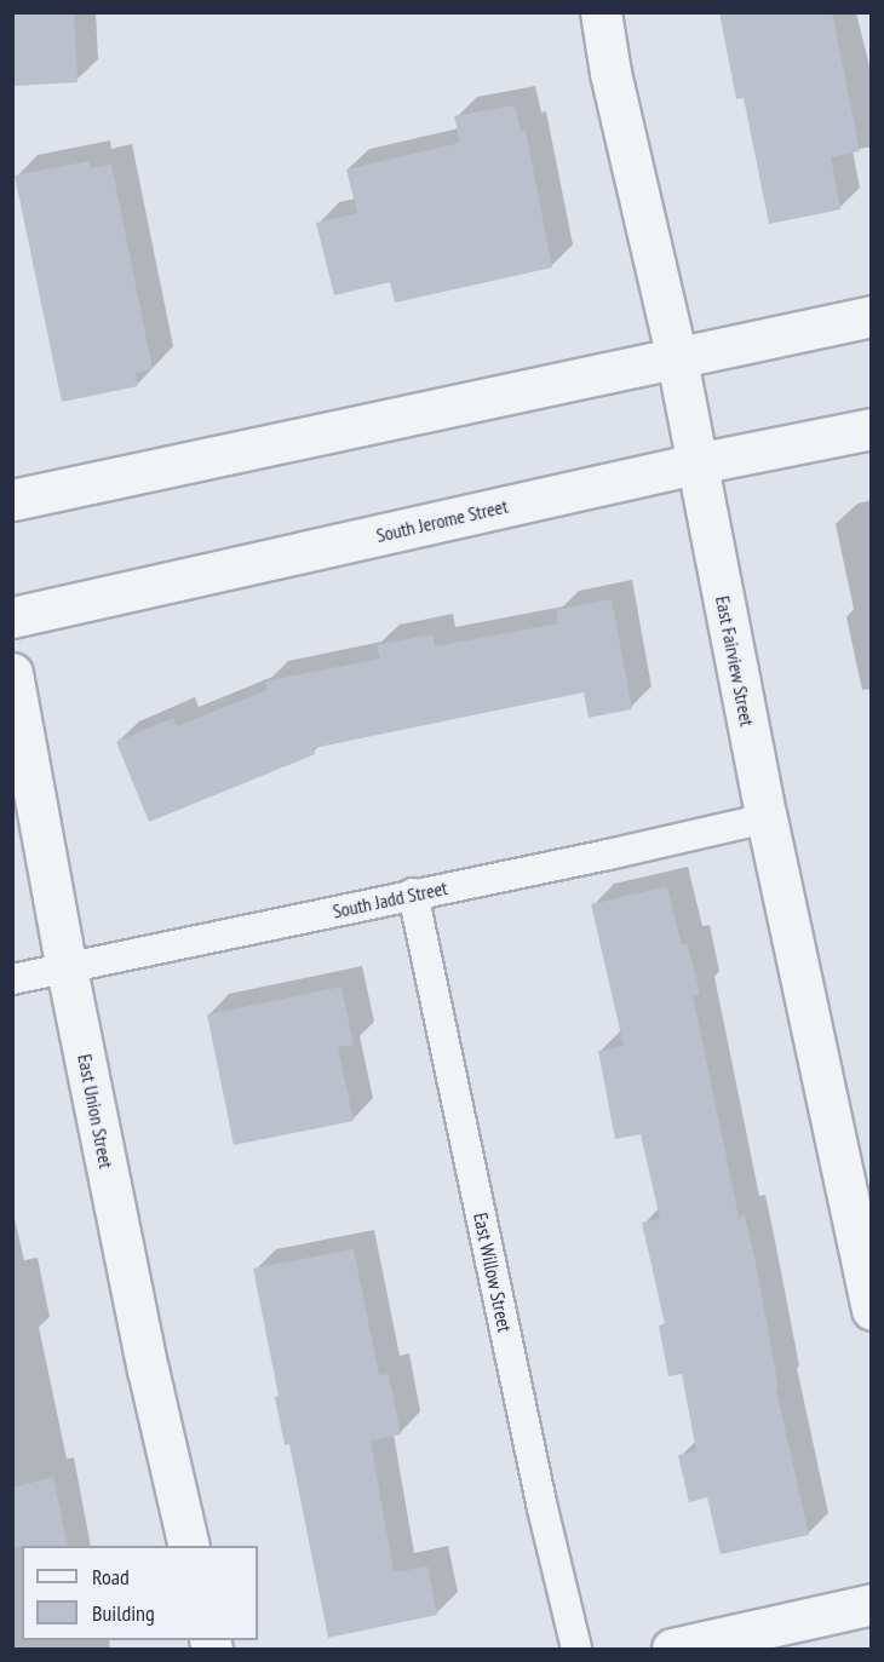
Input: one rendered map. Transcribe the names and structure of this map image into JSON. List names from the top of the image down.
{
  "streets": {
    "street": ["South Jerome Street", "East Fairview Street", "East Union Street"],
    "lane": ["South Jadd Street", "East Willow Street"]
  },
  "crossings": [
    ["South Jerome Street", "East Fairview Street"],
    ["East Fairview Street", "South Jadd Street"],
    ["South Jadd Street", "East Union Street"],
    ["South Jadd Street", "East Willow Street"]
  ],
  "legend": ["Road", "Building"]
}
